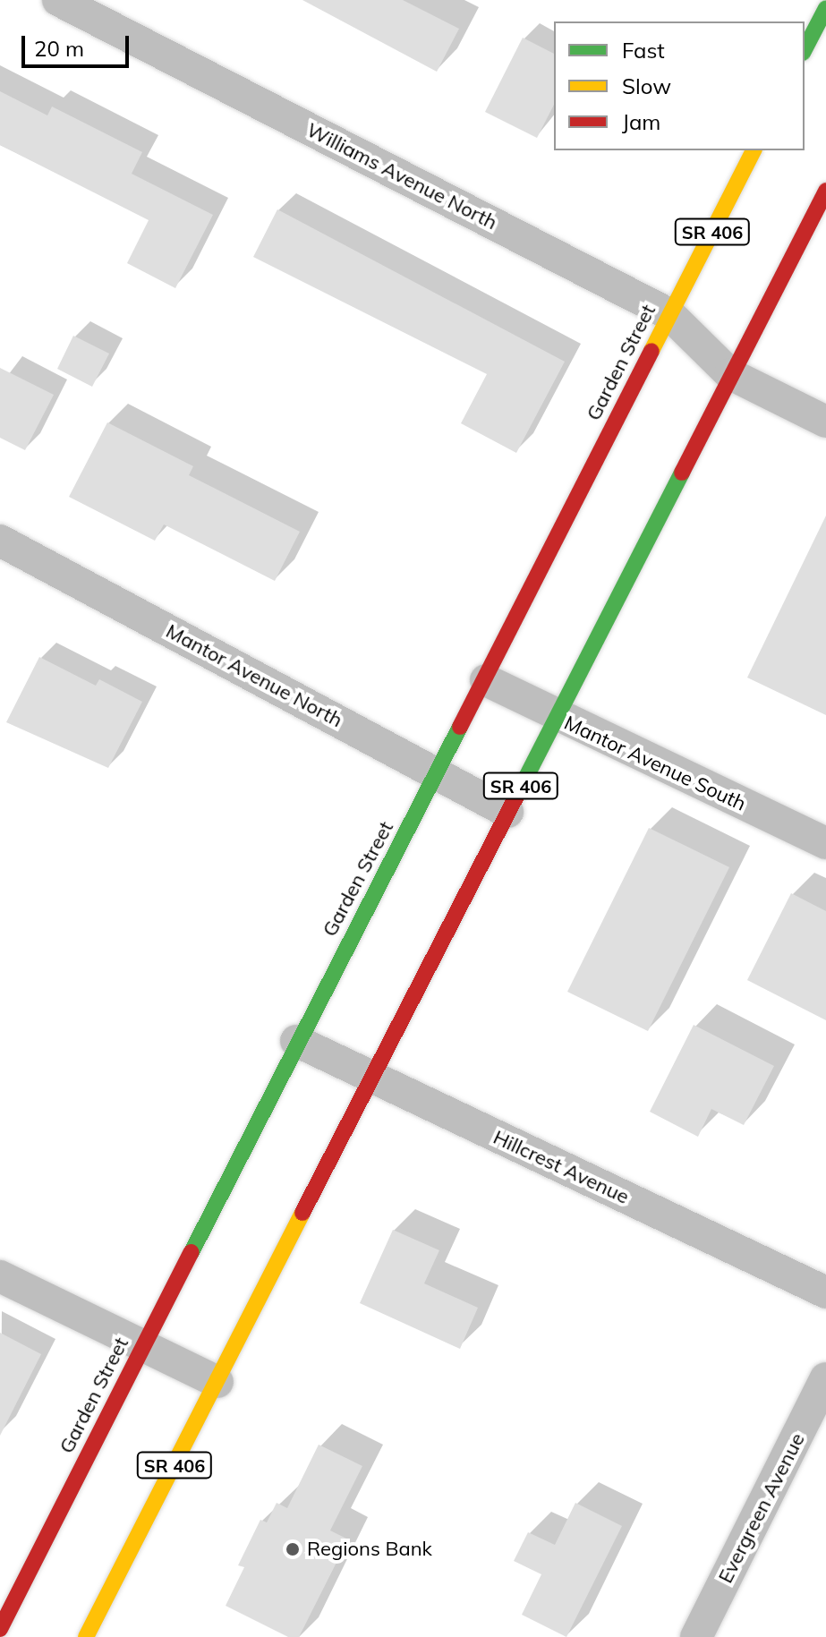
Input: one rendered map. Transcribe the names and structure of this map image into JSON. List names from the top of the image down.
{
  "streets": {
    "main road": ["SR 406", "Garden Street"],
    "street": [
      "Williams Avenue North",
      "Mantor Avenue North",
      "Mantor Avenue South",
      "Hillcrest Avenue",
      "Evergreen Avenue"
    ]
  },
  "crossings": [
    ["Williams Avenue North", "SR 406"],
    ["Williams Avenue North", "Garden Street"],
    ["SR 406", "Mantor Avenue North"],
    ["SR 406", "Mantor Avenue South"],
    ["SR 406", "Hillcrest Avenue"],
    ["Garden Street", "Mantor Avenue North"],
    ["Garden Street", "Mantor Avenue South"],
    ["Garden Street", "Hillcrest Avenue"]
  ],
  "places": ["Regions Bank"],
  "legend": ["Fast", "Slow", "Jam"],
  "scale_bar": "20 m"
}
